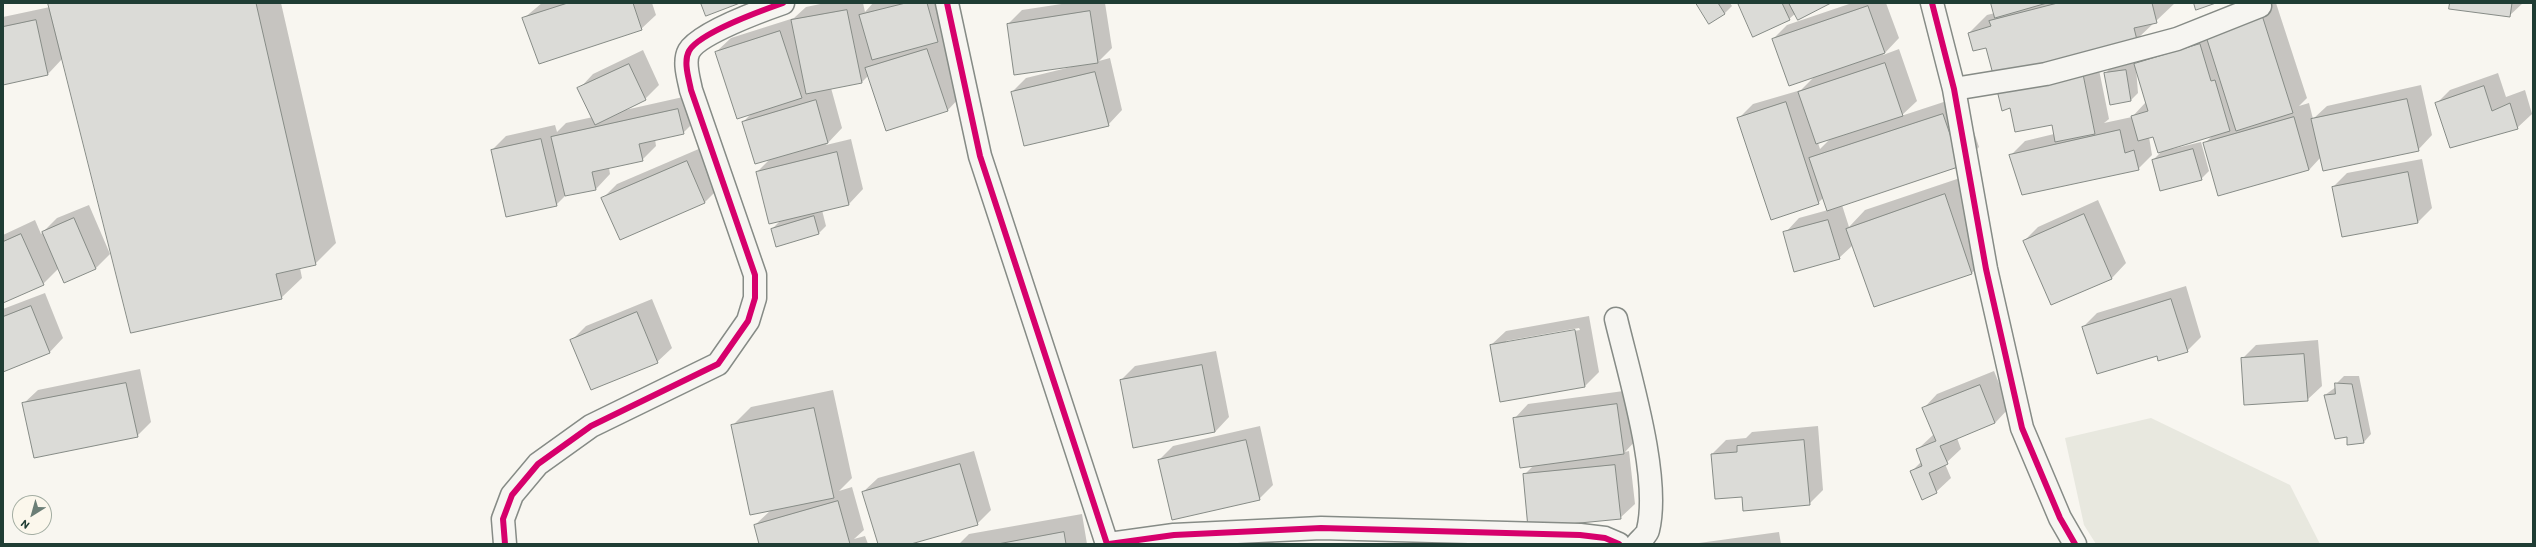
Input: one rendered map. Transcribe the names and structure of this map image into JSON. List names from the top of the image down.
{
  "north": "bottom left"
}
